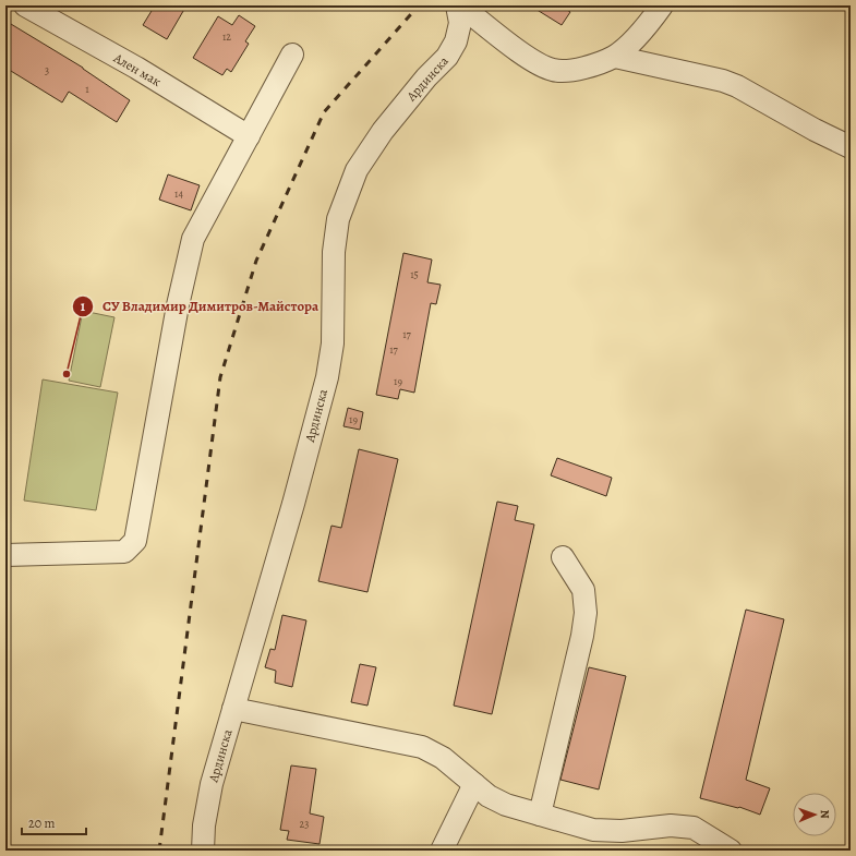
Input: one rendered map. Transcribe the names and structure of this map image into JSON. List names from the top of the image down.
{
  "streets": {
    "street": ["Ален мак", "Ардинска"]
  },
  "places": ["СУ Владимир Димитров-Майстора"],
  "house_numbers": [
    "12",
    "3",
    "1",
    "14",
    "15",
    "17",
    "17",
    "19",
    "19",
    "23"
  ],
  "scale_bar": "20 m",
  "north": "right"
}
